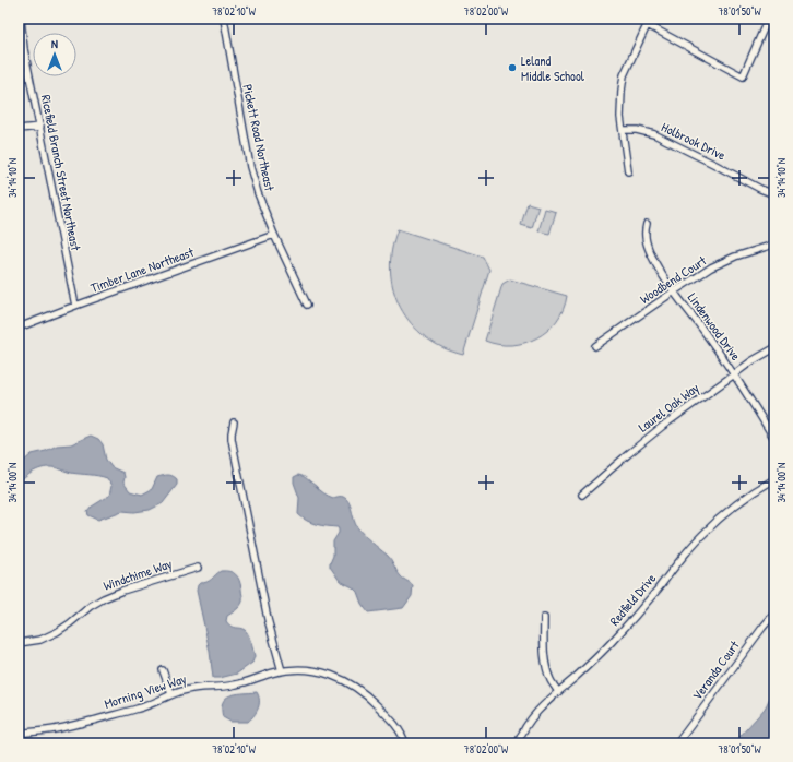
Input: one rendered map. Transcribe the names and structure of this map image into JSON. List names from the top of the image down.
{
  "streets": {
    "street": [
      "Pickett Road Northeast",
      "Holbrook Drive",
      "Ricefield Branch Street Northeast",
      "Timber Lane Northeast",
      "Woodbend Court",
      "Lindenwood Drive",
      "Laurel Oak Way",
      "Windchime Way",
      "Redfield Drive",
      "Veranda Court",
      "Morning View Way"
    ]
  },
  "crossings": [
    ["Pickett Road Northeast", "Timber Lane Northeast"],
    ["Ricefield Branch Street Northeast", "Timber Lane Northeast"],
    ["Woodbend Court", "Lindenwood Drive"],
    ["Lindenwood Drive", "Laurel Oak Way"]
  ],
  "places": ["Leland Middle School"],
  "north": "top",
  "coordinates": [
    "78°02'10\"W",
    "78°02'00\"W",
    "78°01'50\"W",
    "34°14'10\"N",
    "34°14'00\"N"
  ]
}
